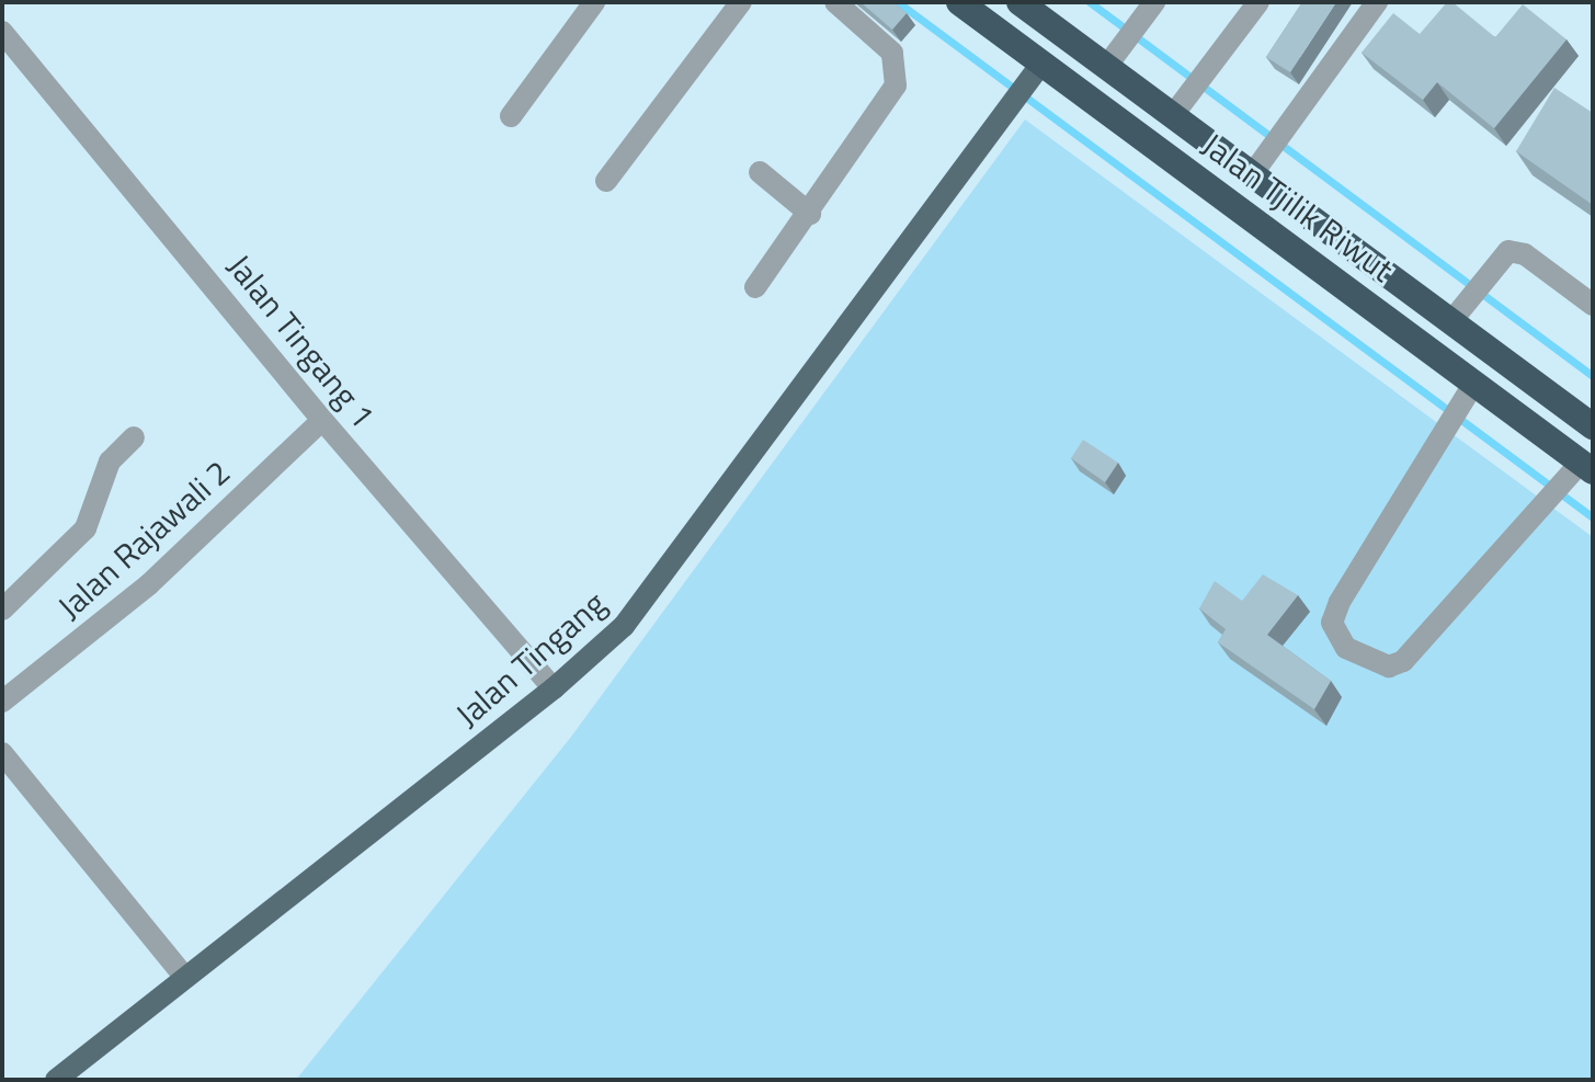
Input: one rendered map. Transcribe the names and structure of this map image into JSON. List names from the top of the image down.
{
  "streets": {
    "highway": ["Jalan Tjilik Riwut"],
    "main road": ["Jalan Tingang"],
    "street": ["Jalan Tingang 1", "Jalan Rajawali 2"]
  },
  "crossings": [
    ["Jalan Tjilik Riwut", "Jalan Tingang"],
    ["Jalan Tingang 1", "Jalan Rajawali 2"],
    ["Jalan Tingang 1", "Jalan Tingang"]
  ]
}
